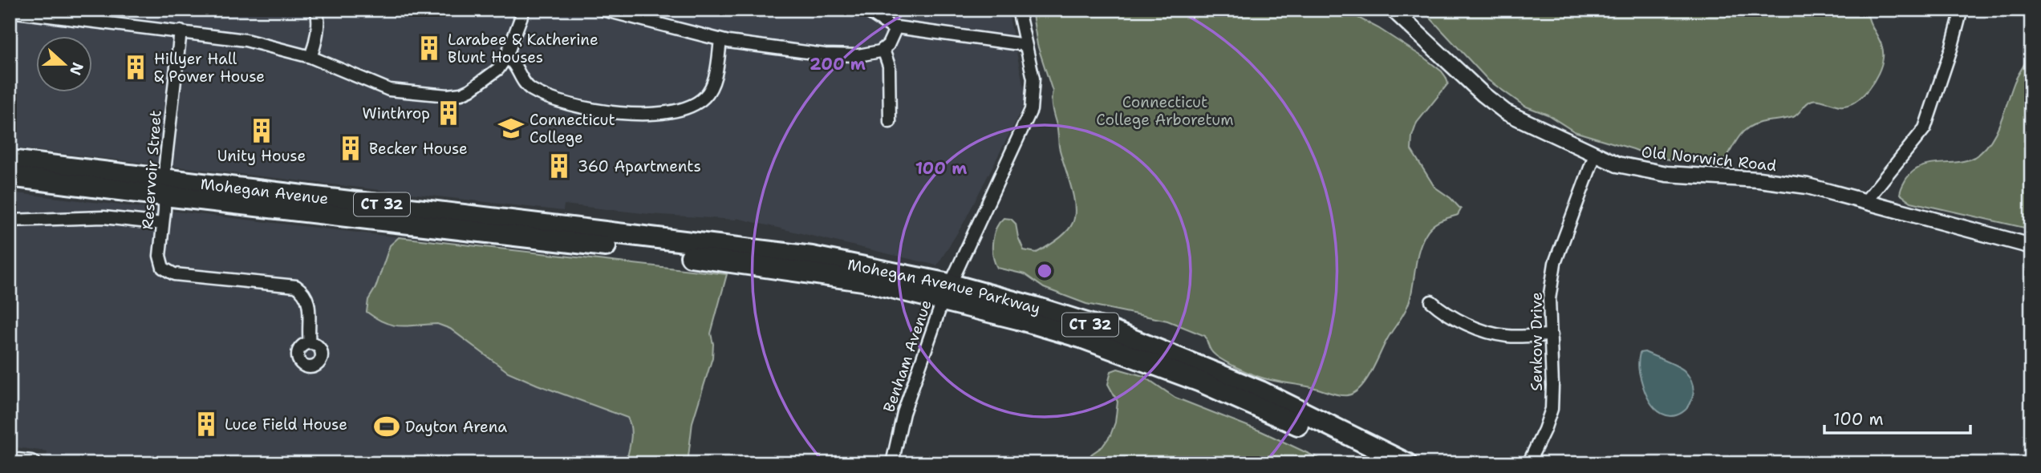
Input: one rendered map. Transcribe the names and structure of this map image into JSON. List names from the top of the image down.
{
  "streets": {
    "highway": ["Mohegan Avenue", "CT 32", "Mohegan Avenue Parkway"],
    "street": [
      "Old Norwich Road",
      "Reservoir Street",
      "Senkow Drive",
      "Benham Avenue"
    ]
  },
  "crossings": [
    ["Old Norwich Road", "Senkow Drive"],
    ["Reservoir Street", "Mohegan Avenue"],
    ["Mohegan Avenue", "Mohegan Avenue Parkway"],
    ["Mohegan Avenue Parkway", "Benham Avenue"]
  ],
  "parks": ["Connecticut College Arboretum"],
  "places": {
    "building": [
      "Larabee & Katherine Blunt Houses",
      "Hillyer Hall & Power House",
      "Winthrop",
      "Unity House",
      "Becker House",
      "360 Apartments",
      "Luce Field House"
    ],
    "school or university": ["Connecticut College"],
    "sports": ["Dayton Arena"]
  },
  "scale_bar": "100 m",
  "north": "right",
  "rings": ["200 m", "100 m"]
}
